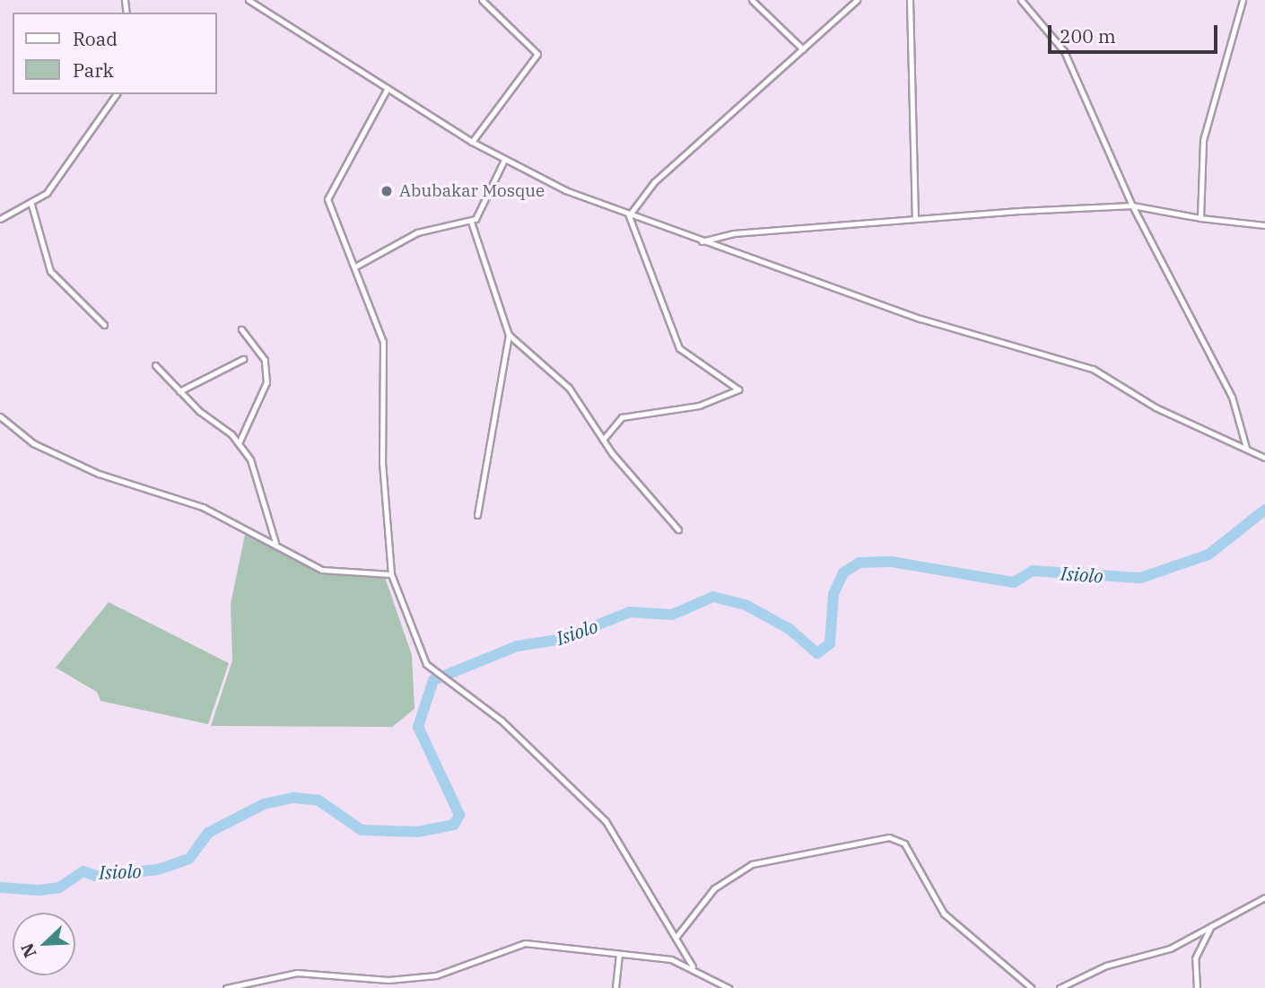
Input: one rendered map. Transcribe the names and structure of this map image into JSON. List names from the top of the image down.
{
  "water": ["Isiolo"],
  "places": ["Abubakar Mosque"],
  "legend": ["Road", "Park"],
  "scale_bar": "200 m",
  "north": "bottom left"
}
